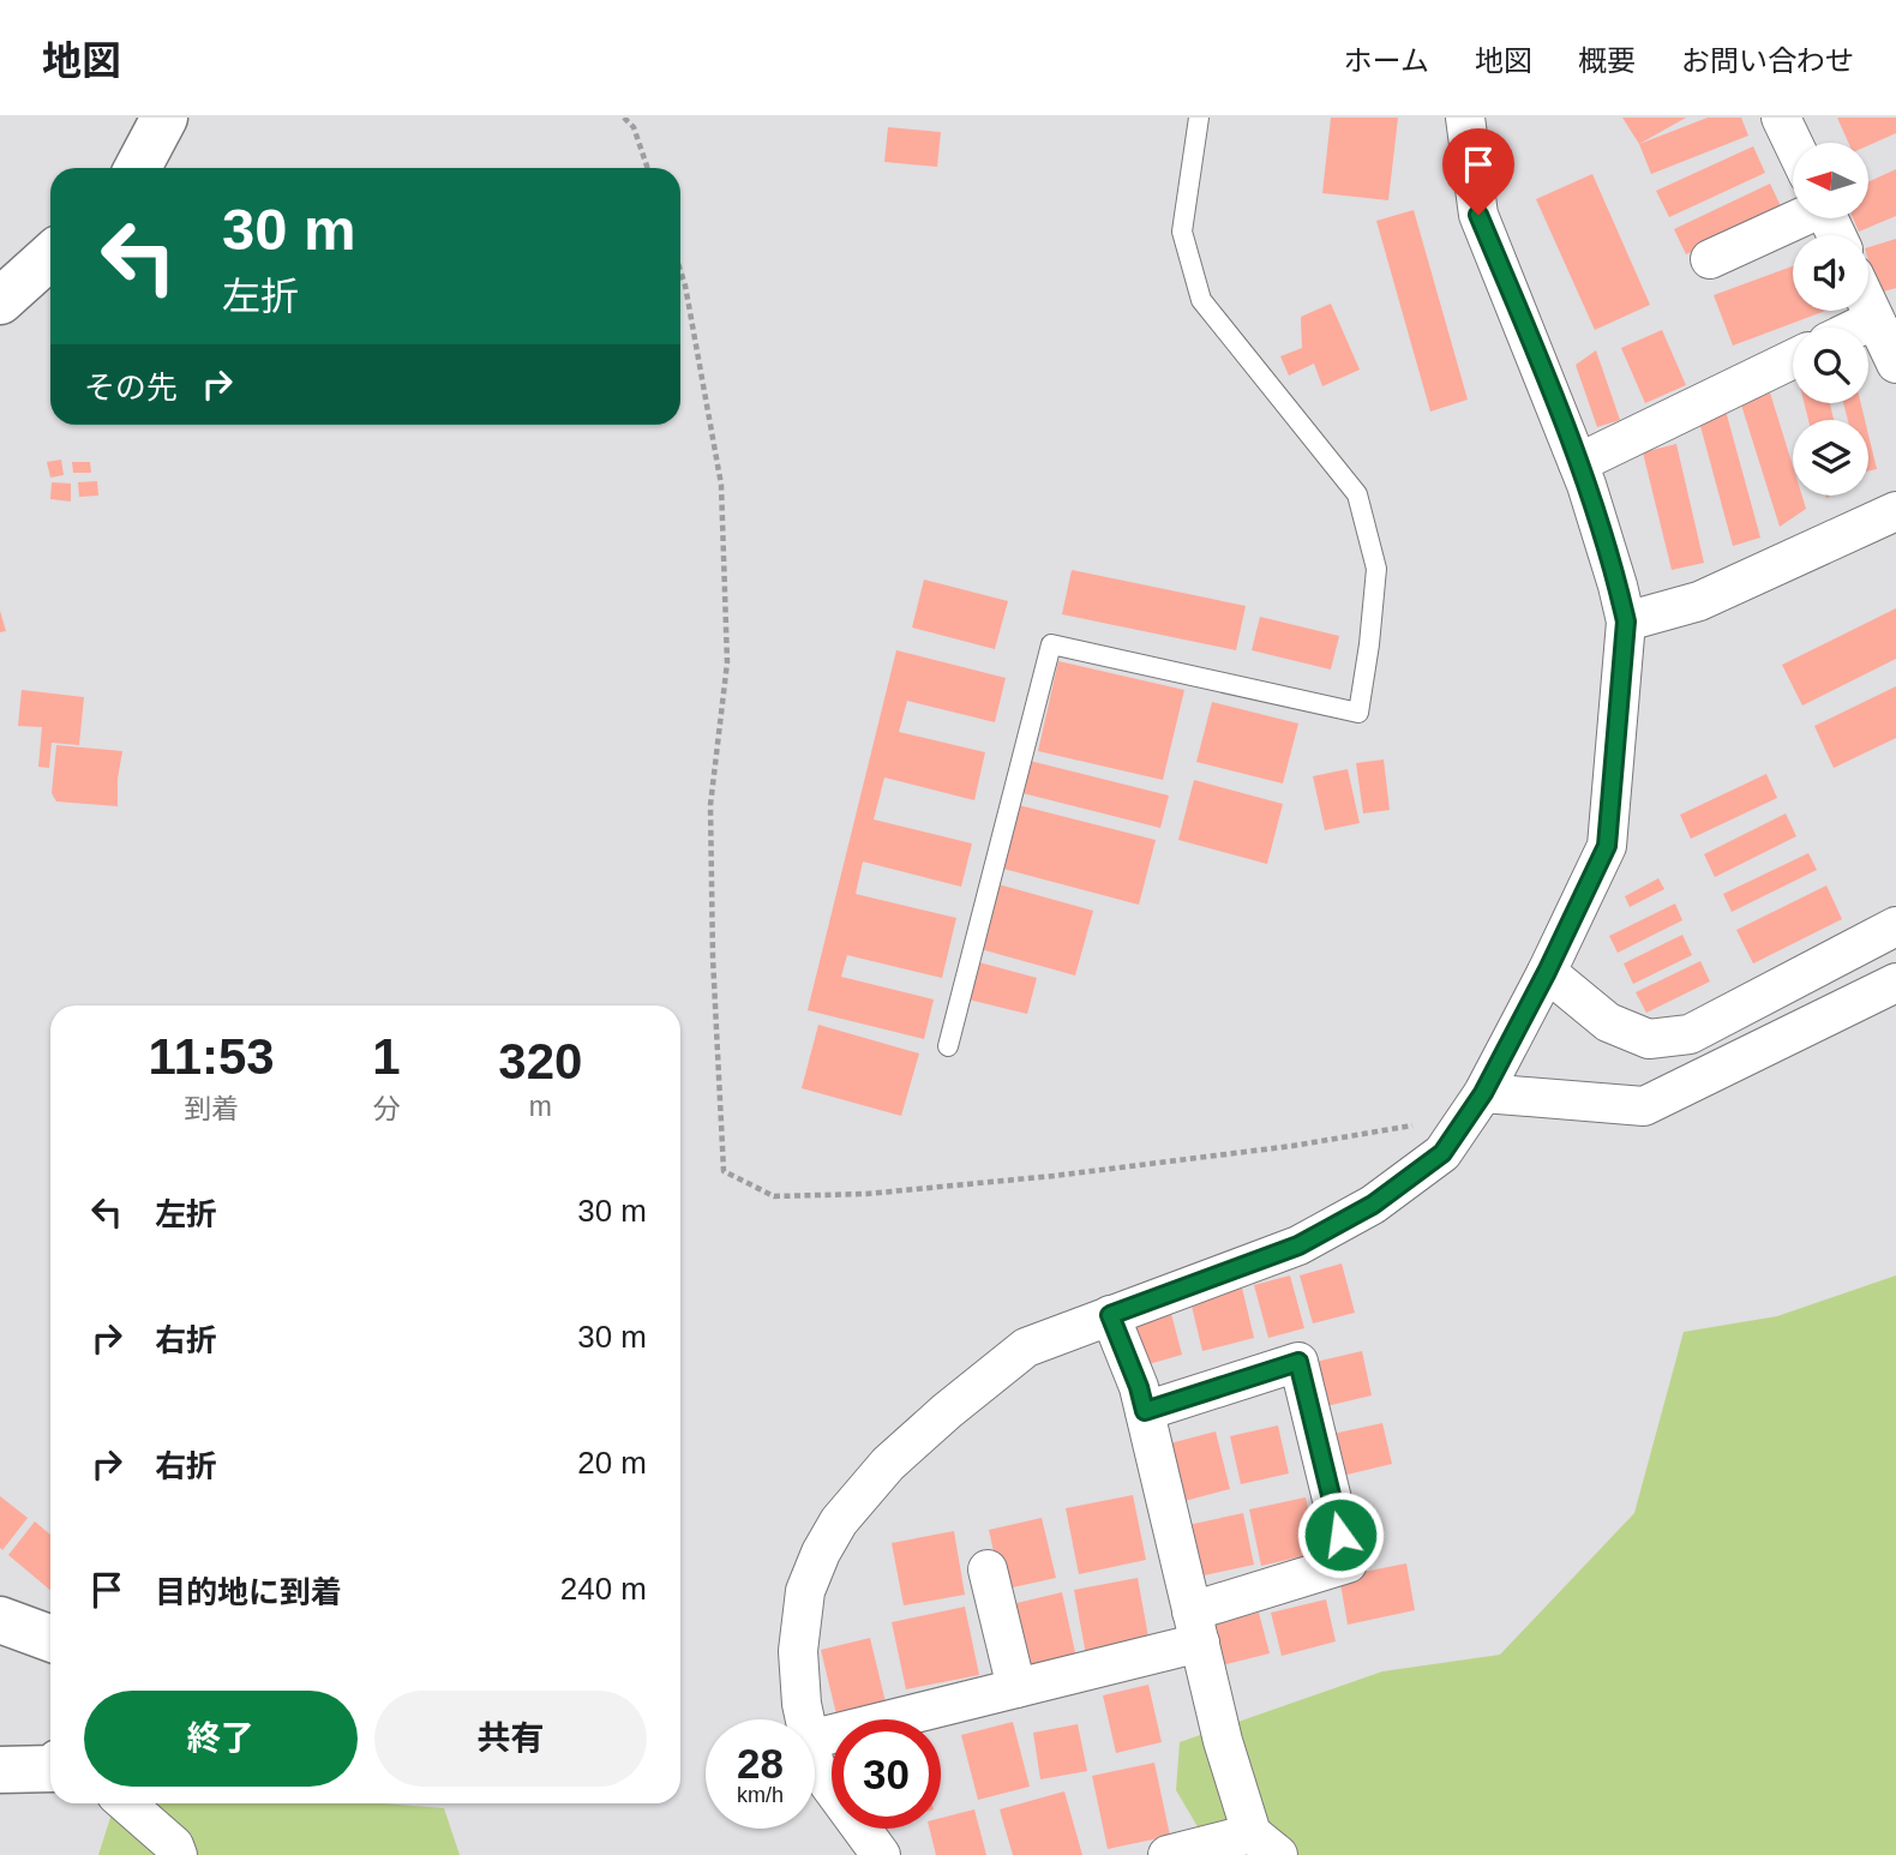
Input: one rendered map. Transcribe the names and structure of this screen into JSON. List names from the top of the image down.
{
  "north": "left",
  "page": {
    "header": "地図",
    "nav": [
      "ホーム",
      "地図",
      "概要",
      "お問い合わせ"
    ],
    "turn": ["30 m", "左折"],
    "then": "その先",
    "eta": [
      "11:53",
      "到着",
      "1",
      "分",
      "320",
      "m"
    ],
    "list": [
      {
        "name": "左折",
        "value": "30 m"
      },
      {
        "name": "右折",
        "value": "30 m"
      },
      {
        "name": "右折",
        "value": "20 m"
      },
      {
        "name": "目的地に到着",
        "value": "240 m"
      }
    ],
    "buttons": ["終了", "共有"],
    "speed": "28 km/h",
    "limit": "30"
  }
}
